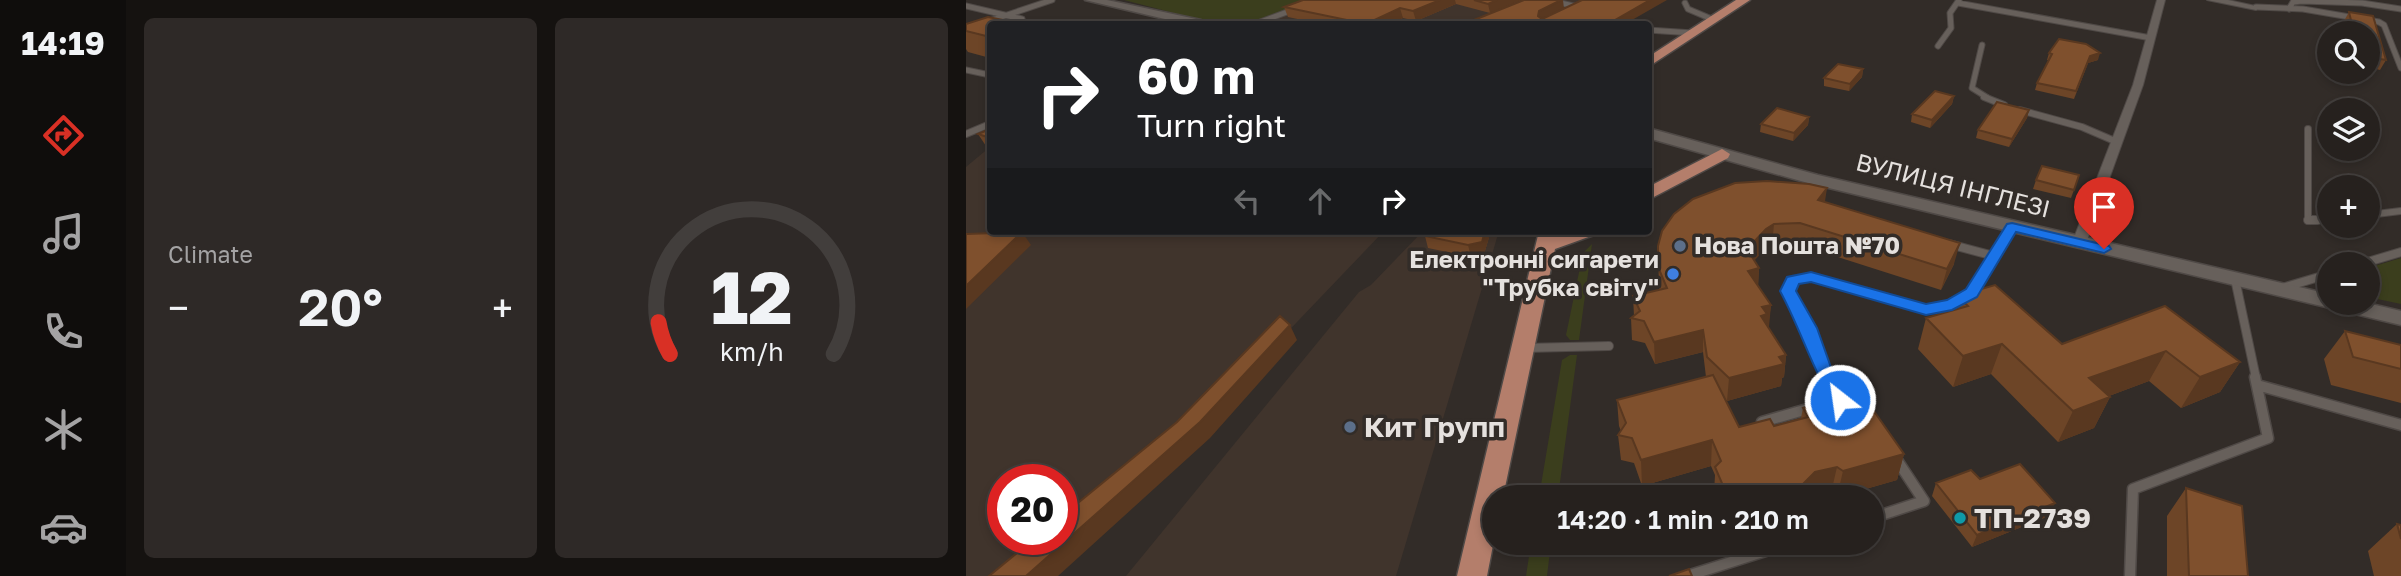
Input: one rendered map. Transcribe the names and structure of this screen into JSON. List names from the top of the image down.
{
  "streets": {
    "main road": ["ВУЛИЦЯ ІНГЛЕЗІ"]
  },
  "places": [
    "Нова Пошта №70",
    "Електронні сигарети \"Трубка світу\"",
    "Кит Групп",
    "ТП-2739"
  ],
  "page": {
    "tabs": "14:19",
    "tile": "Climate",
    "map_buttons": ["+", "−"],
    "turn": ["60 m", "Turn right"],
    "heat": ["−", "20°", "+"],
    "limit": "20",
    "trip": "14:20 · 1 min · 210 m",
    "gauge": ["12", "km/h"]
  }
}
